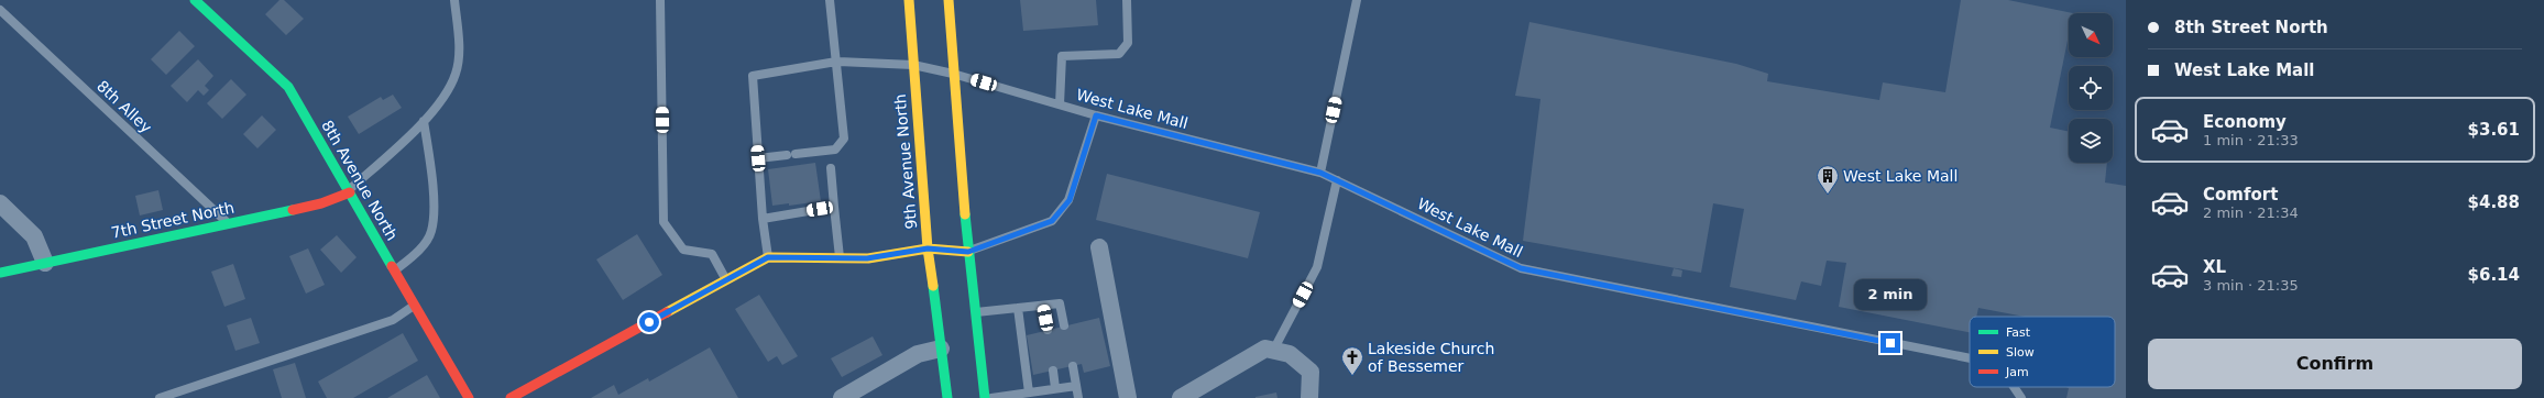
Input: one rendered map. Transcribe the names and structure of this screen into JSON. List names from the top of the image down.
{
  "streets": {
    "street": ["9th Avenue North", "8th Avenue North", "7th Street North"],
    "lane": ["8th Alley", "West Lake Mall"]
  },
  "crossings": [
    ["8th Alley", "7th Street North"],
    ["West Lake Mall", "9th Avenue North"],
    ["8th Avenue North", "7th Street North"]
  ],
  "places": {
    "building": ["West Lake Mall"],
    "church": ["Lakeside Church of Bessemer"]
  },
  "legend": ["Fast", "Slow", "Jam"],
  "north": "bottom right",
  "page": {
    "banner": ["8th Street North", "West Lake Mall"],
    "list": [
      {
        "name": "Economy",
        "note": "1 min · 21:33",
        "value": "$3.61"
      },
      {
        "name": "Comfort",
        "note": "2 min · 21:34",
        "value": "$4.88"
      },
      {
        "name": "XL",
        "note": "3 min · 21:35",
        "value": "$6.14"
      }
    ],
    "bubble": "2 min",
    "buttons": "Confirm"
  }
}
